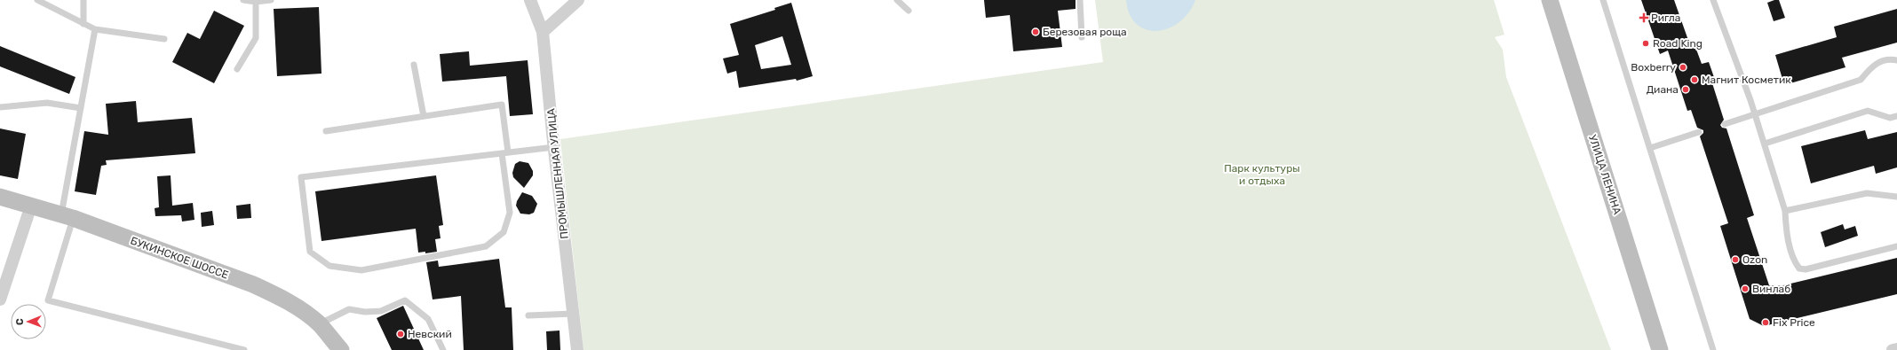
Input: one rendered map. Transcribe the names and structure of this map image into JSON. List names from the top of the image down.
{
  "streets": {
    "main road": ["УЛИЦА ЛЕНИНА", "БУКИНСКОЕ ШОССЕ"],
    "street": ["ПРОМЫШЛЕННАЯ УЛИЦА"]
  },
  "parks": ["Парк культуры и отдыха"],
  "places": {
    "health": ["Ригла"],
    "other": [
      "Березовая роща",
      "Road King",
      "Boxberry",
      "Магнит Косметик",
      "Диана",
      "Ozon",
      "Винлаб",
      "Fix Price",
      "Невский"
    ]
  },
  "north": "left"
}
